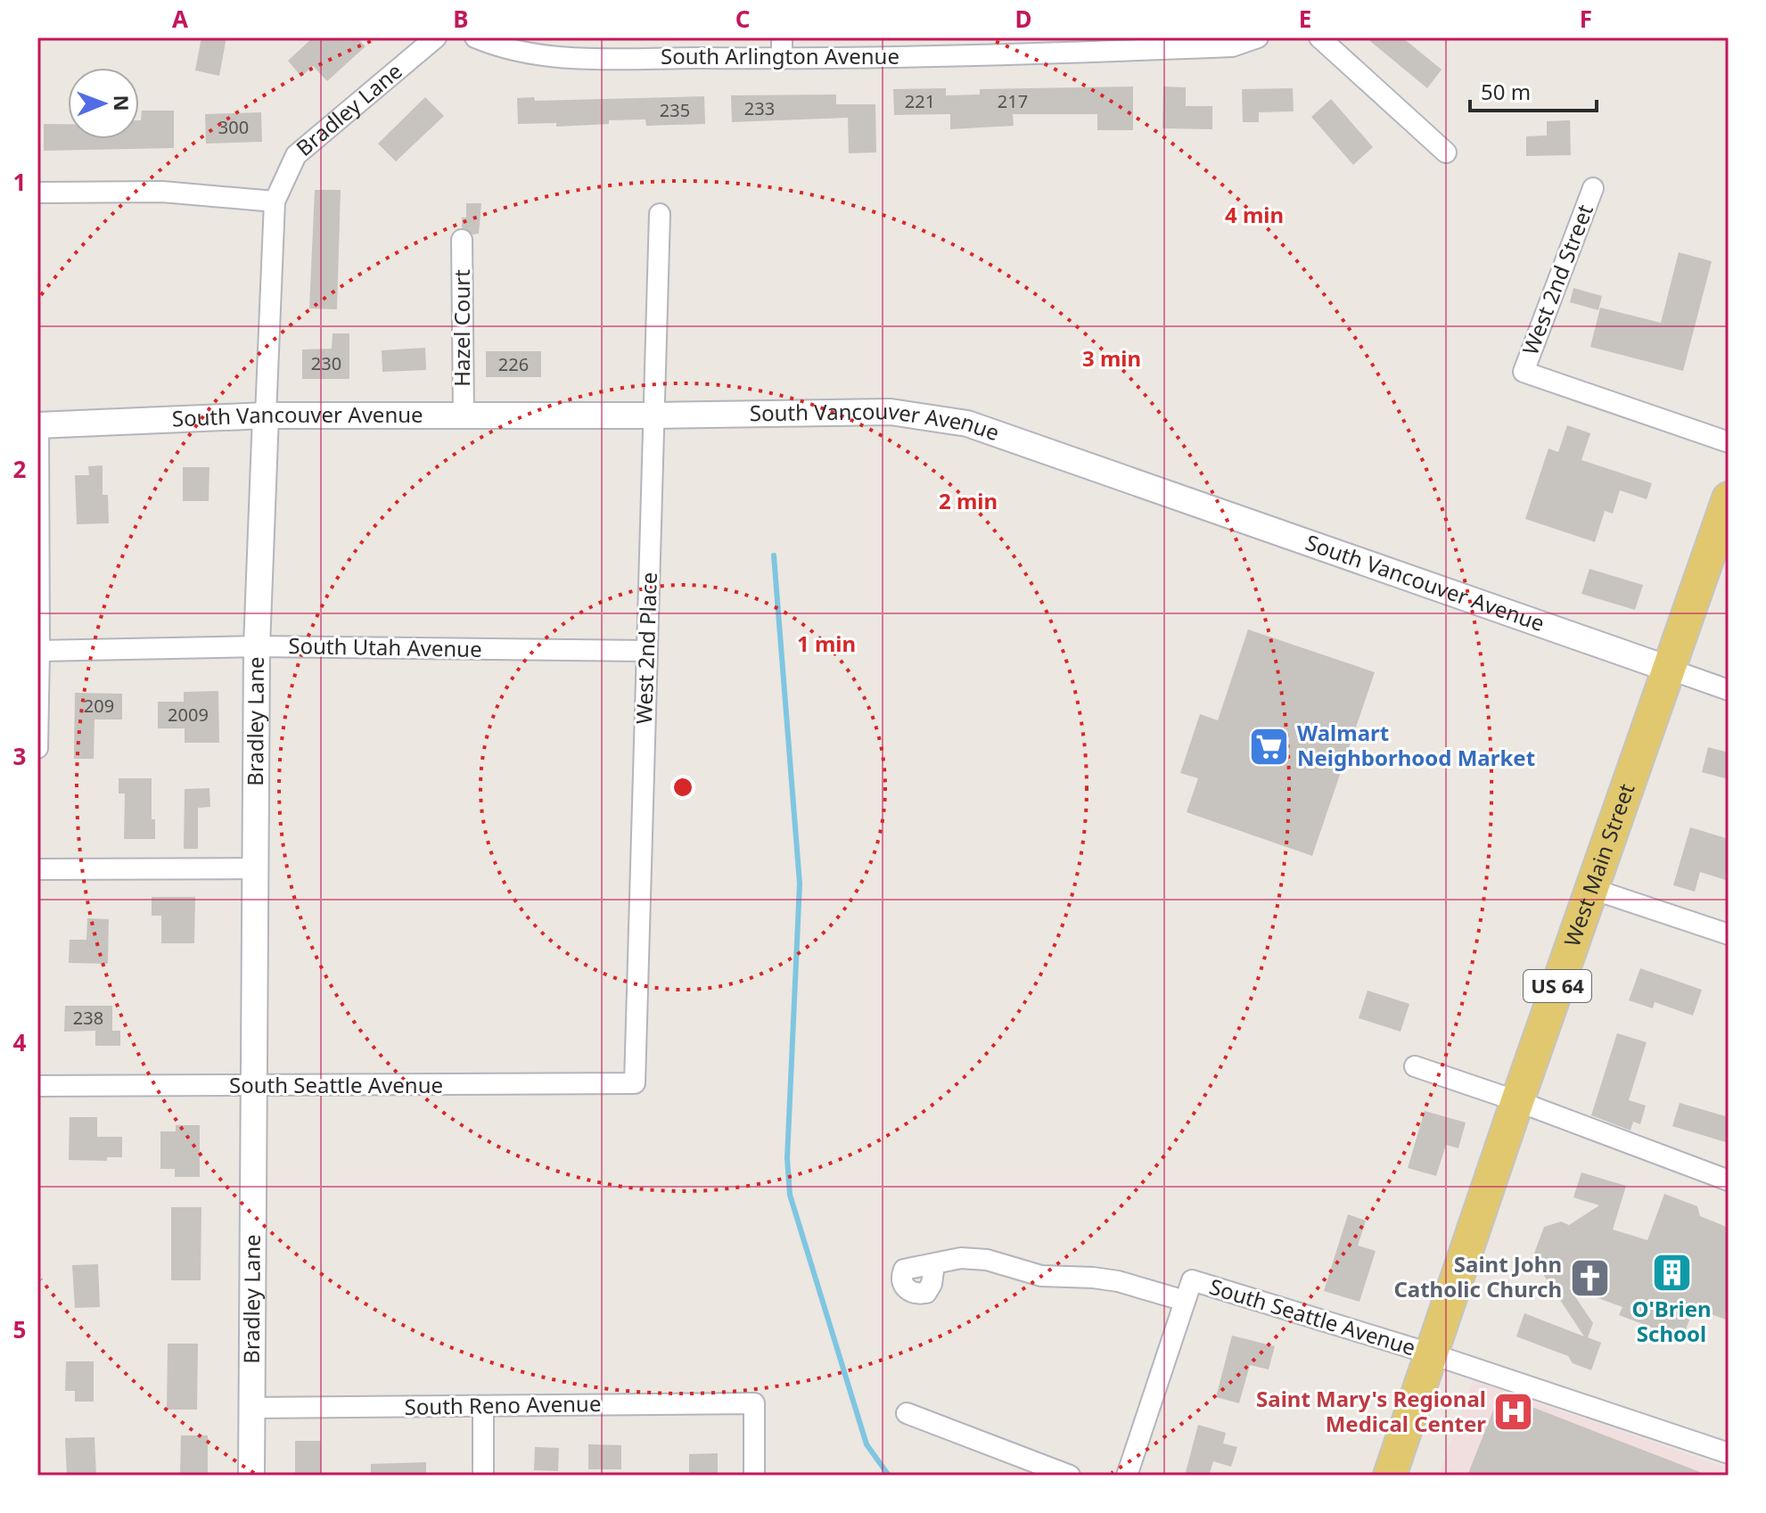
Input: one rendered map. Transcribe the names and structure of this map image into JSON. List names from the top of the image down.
{
  "streets": {
    "main road": ["West Main Street", "US 64"],
    "street": [
      "South Arlington Avenue",
      "Bradley Lane",
      "West 2nd Street",
      "Hazel Court",
      "South Vancouver Avenue",
      "South Utah Avenue",
      "West 2nd Place",
      "South Seattle Avenue",
      "South Reno Avenue"
    ]
  },
  "crossings": [
    ["Bradley Lane", "South Vancouver Avenue"],
    ["Bradley Lane", "South Utah Avenue"],
    ["Bradley Lane", "South Seattle Avenue"],
    ["Bradley Lane", "South Reno Avenue"],
    ["Hazel Court", "South Vancouver Avenue"],
    ["South Vancouver Avenue", "West 2nd Place"],
    ["South Vancouver Avenue", "West Main Street"],
    ["South Utah Avenue", "West 2nd Place"],
    ["West 2nd Place", "South Seattle Avenue"],
    ["West Main Street", "South Seattle Avenue"]
  ],
  "places": {
    "supermarket": ["Walmart Neighborhood Market"],
    "building": ["O'Brien School"],
    "church": ["Saint John Catholic Church"],
    "hospital": ["Saint Mary's Regional Medical Center"]
  },
  "house_numbers": [
    "221",
    "217",
    "233",
    "235",
    "300",
    "230",
    "226",
    "209",
    "2009",
    "238"
  ],
  "scale_bar": "50 m",
  "north": "right",
  "grid": {
    "columns": [
      "A",
      "B",
      "C",
      "D",
      "E",
      "F"
    ],
    "rows": [
      "1",
      "2",
      "3",
      "4",
      "5"
    ]
  },
  "rings": [
    "4 min",
    "3 min",
    "2 min",
    "1 min"
  ]
}
